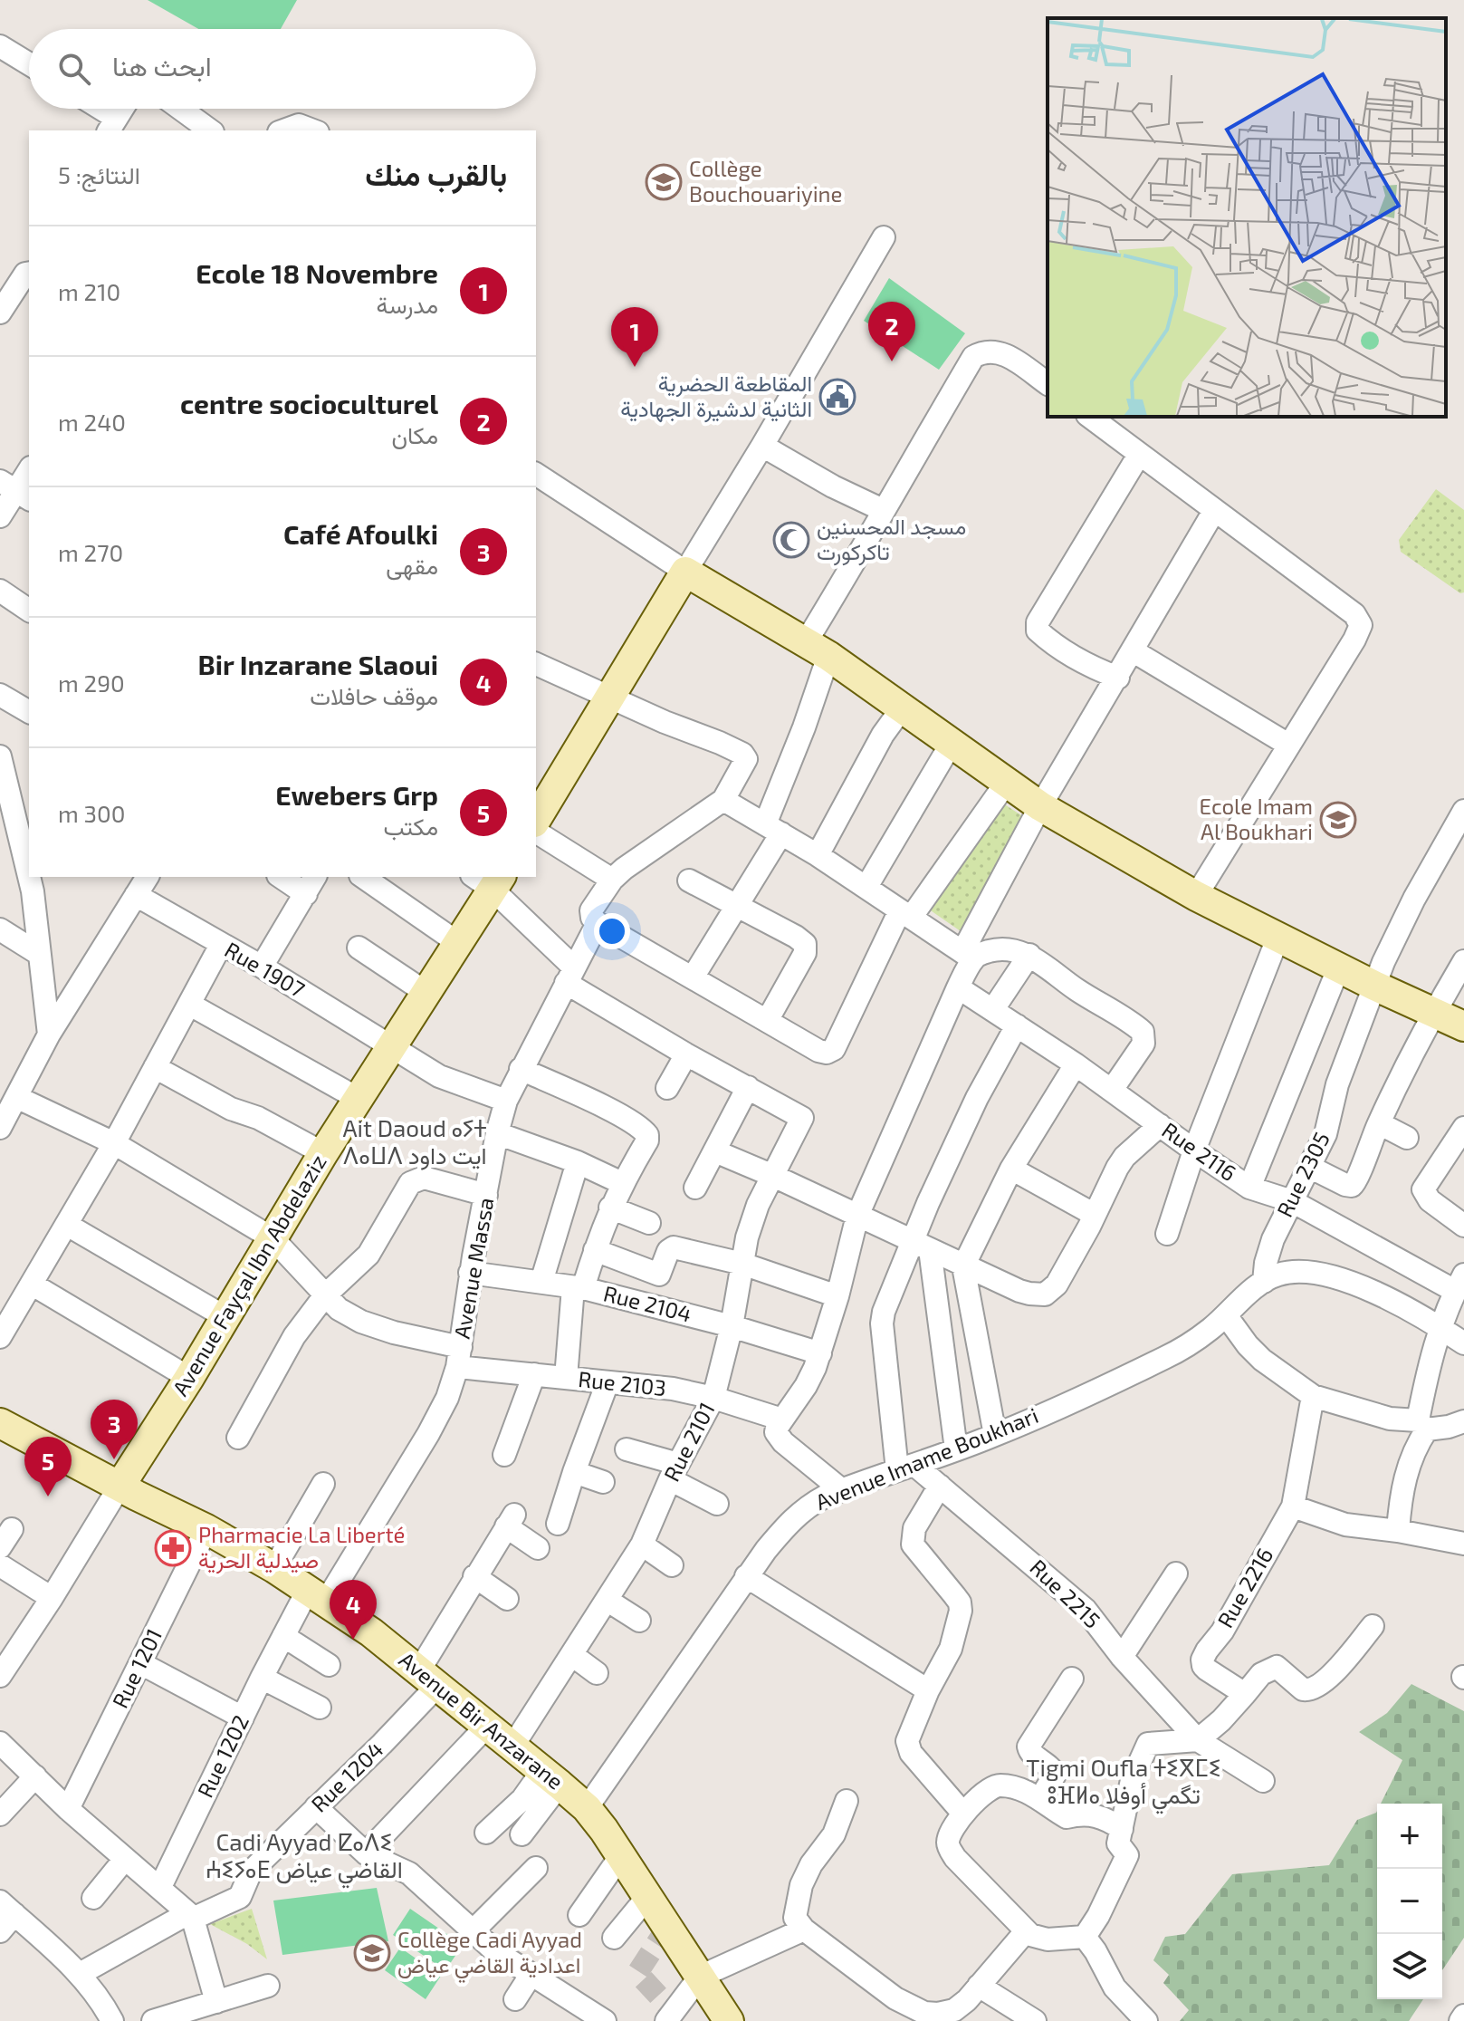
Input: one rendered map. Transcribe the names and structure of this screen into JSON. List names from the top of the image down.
{
  "streets": {
    "street": [
      "Rue 1907",
      "Rue 2116",
      "Rue 2305",
      "Avenue Massa",
      "Avenue Fayçal Ibn Abdelaziz",
      "Rue 2104",
      "Rue 2103",
      "Rue 2101",
      "Avenue Imame Boukhari",
      "Rue 2216",
      "Rue 2215",
      "Rue 1201",
      "Avenue Bir Anzarane",
      "Rue 1202",
      "Rue 1204"
    ]
  },
  "crossings": [
    ["Rue 1907", "Avenue Massa"],
    ["Rue 1907", "Avenue Fayçal Ibn Abdelaziz"],
    ["Rue 2116", "Rue 2305"],
    ["Rue 2305", "Avenue Imame Boukhari"],
    ["Avenue Massa", "Rue 2104"],
    ["Avenue Massa", "Rue 2103"],
    ["Avenue Massa", "Avenue Bir Anzarane"],
    ["Avenue Massa", "Rue 1202"],
    ["Avenue Fayçal Ibn Abdelaziz", "Rue 2103"],
    ["Avenue Fayçal Ibn Abdelaziz", "Avenue Bir Anzarane"],
    ["Rue 2104", "Rue 2101"],
    ["Rue 2103", "Rue 2101"],
    ["Rue 2101", "Avenue Bir Anzarane"],
    ["Avenue Imame Boukhari", "Rue 2215"],
    ["Avenue Imame Boukhari", "Avenue Bir Anzarane"],
    ["Rue 1201", "Avenue Bir Anzarane"],
    ["Avenue Bir Anzarane", "Rue 1202"],
    ["Avenue Bir Anzarane", "Rue 1204"]
  ],
  "districts": ["Ait Daoud ⴰⵢⵜ ⴷⴰⵡⴷ ايت داود", "Tigmi Oufla ⵜⵉⴳⵎⵉ ⵓⴼⵍⴰ تگمي أوفلا", "Cadi Ayyad ⵇⴰⴷⵉ ⵄⵉⵢⴰⴹ القاضي عياض"],
  "places": {
    "school or university": ["Collège Bouchouariyine", "Ecole Imam Al Boukhari", "Collège Cadi Ayyad اعدادية القاضي عياض"],
    "public building": ["المقاطعة الحضرية الثانية لدشيرة الجهادية"],
    "mosque": ["مسجد المحسنين تاكركورت"],
    "pharmacy": ["Pharmacie La Liberté صيدلية الحرية"]
  },
  "page": {
    "search": "ابحث هنا",
    "heading": ["بالقرب منك", "النتائج: 5"],
    "list": [
      {
        "mark": "1",
        "name": "Ecole 18 Novembre",
        "note": "مدرسة",
        "value": "210 m"
      },
      {
        "mark": "2",
        "name": "centre socioculturel",
        "note": "مكان",
        "value": "240 m"
      },
      {
        "mark": "3",
        "name": "Café Afoulki",
        "note": "مقهى",
        "value": "270 m"
      },
      {
        "mark": "4",
        "name": "Bir Inzarane Slaoui",
        "note": "موقف حافلات",
        "value": "290 m"
      },
      {
        "mark": "5",
        "name": "Ewebers Grp",
        "note": "مكتب",
        "value": "300 m"
      }
    ],
    "pins": [
      "2",
      "1",
      "3",
      "5",
      "4"
    ],
    "map_buttons": ["+", "−"]
  }
}
